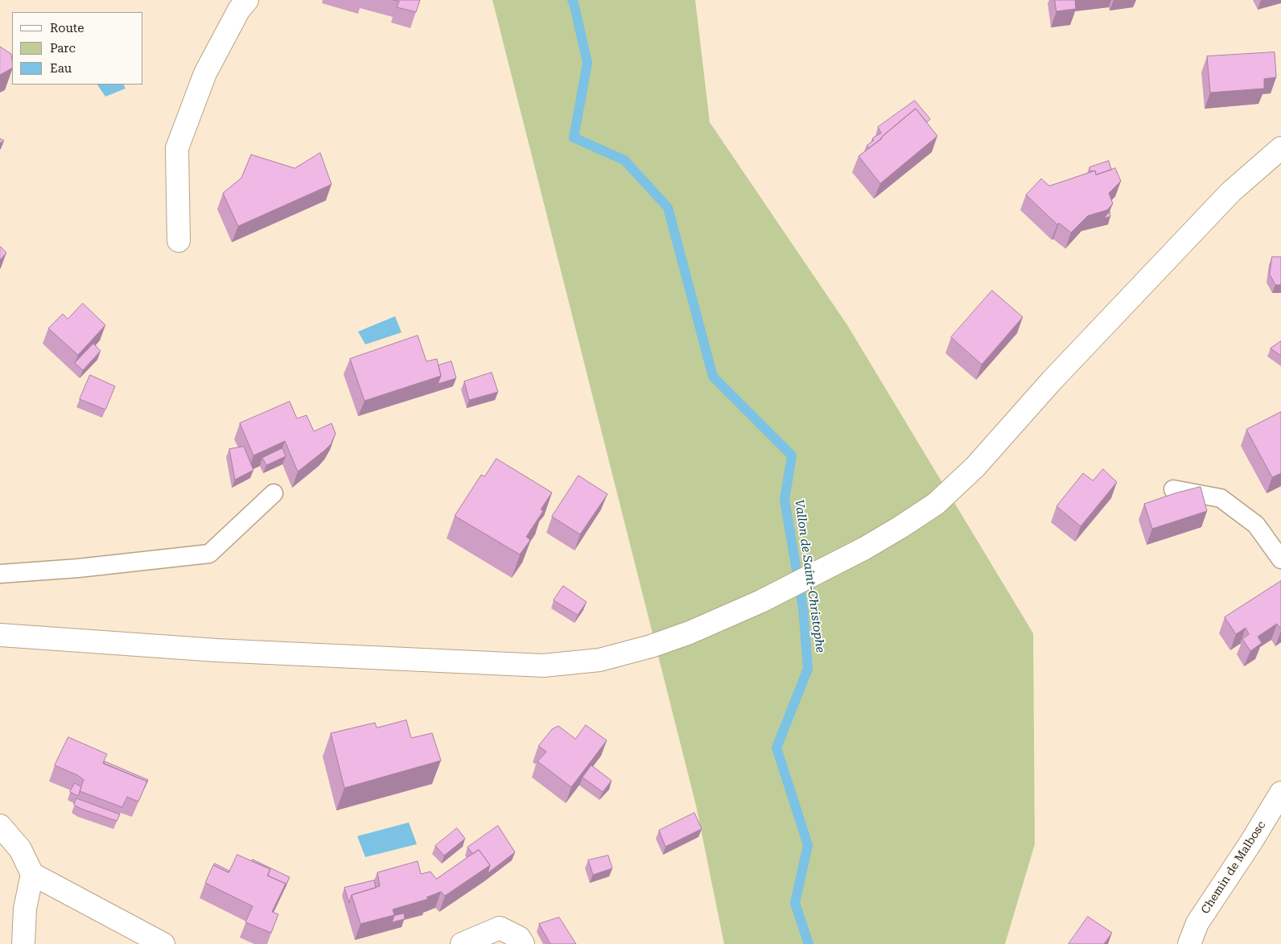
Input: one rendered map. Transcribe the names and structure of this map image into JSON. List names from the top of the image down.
{
  "streets": {
    "main road": ["Chemin de Malbosc"]
  },
  "water": ["Vallon de Saint-Christophe"],
  "legend": ["Route", "Parc", "Eau"]
}
